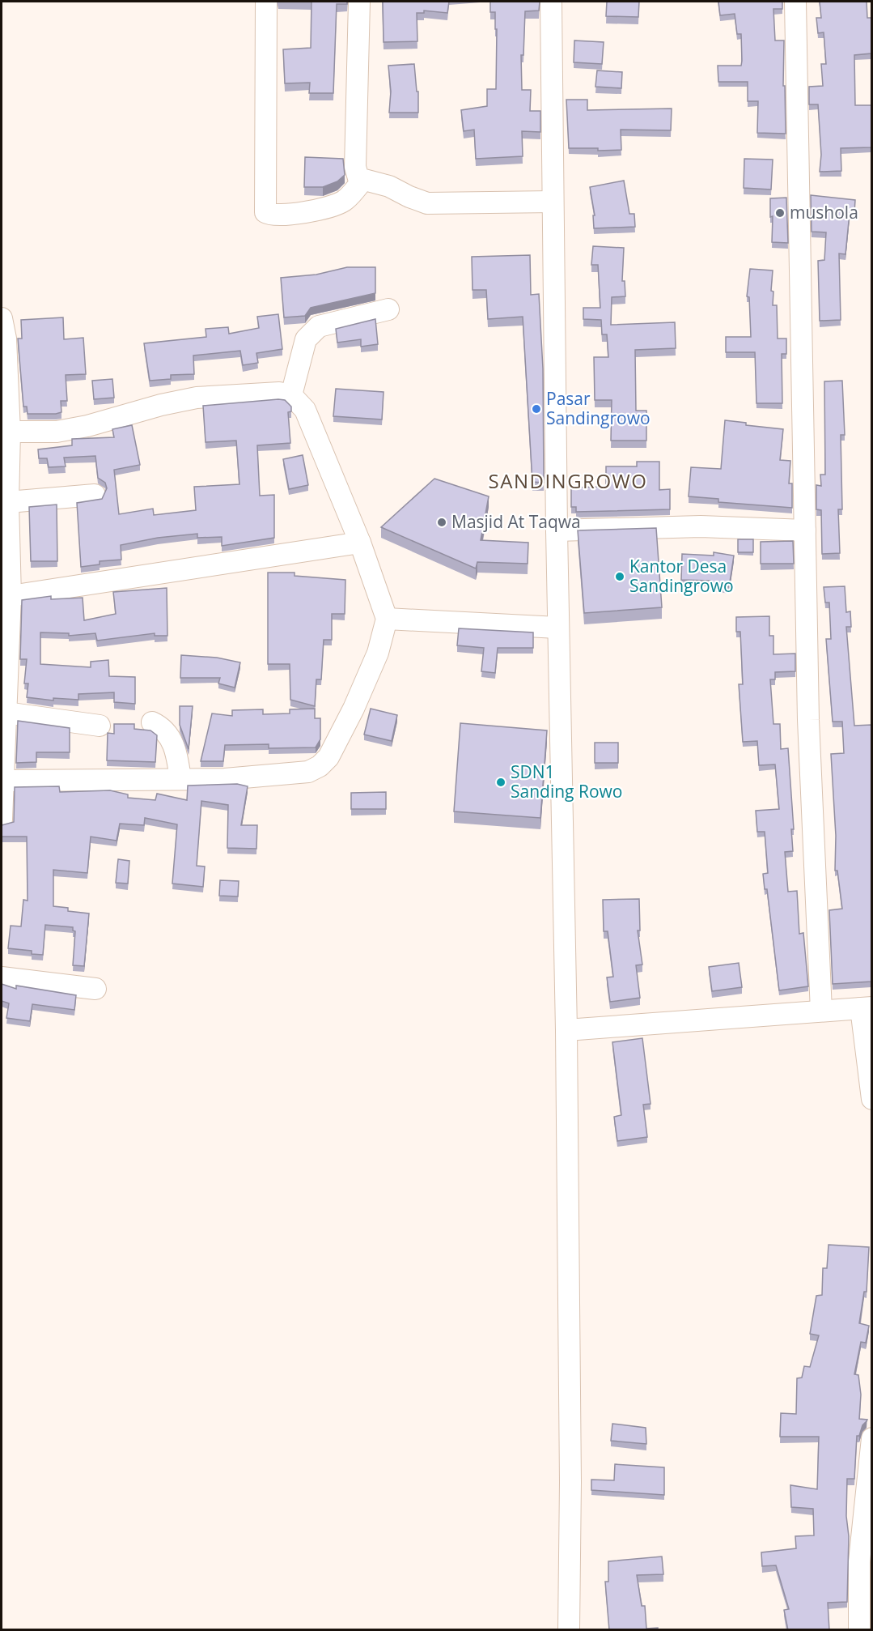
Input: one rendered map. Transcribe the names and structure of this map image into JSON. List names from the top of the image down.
{
  "districts": ["SANDINGROWO"],
  "places": [
    "mushola",
    "Pasar Sandingrowo",
    "Masjid At Taqwa",
    "Kantor Desa Sandingrowo",
    "SDN1 Sanding Rowo"
  ]
}
